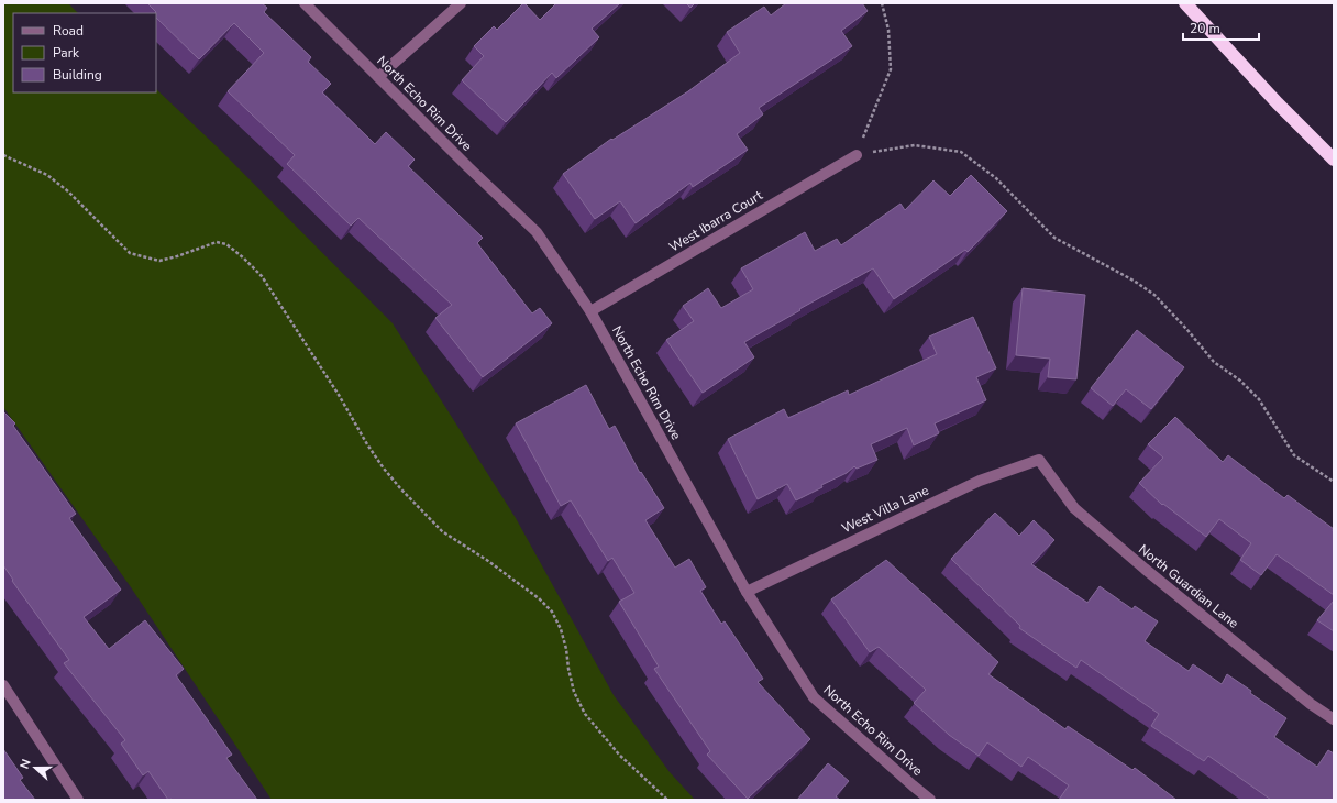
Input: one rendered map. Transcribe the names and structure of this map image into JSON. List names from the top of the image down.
{
  "streets": {
    "street": [
      "North Echo Rim Drive",
      "West Ibarra Court",
      "West Villa Lane",
      "North Guardian Lane"
    ]
  },
  "crossings": [
    ["North Echo Rim Drive", "West Ibarra Court"],
    ["North Echo Rim Drive", "West Villa Lane"],
    ["West Villa Lane", "North Guardian Lane"]
  ],
  "legend": ["Road", "Park", "Building"],
  "scale_bar": "20 m",
  "north": "left"
}
